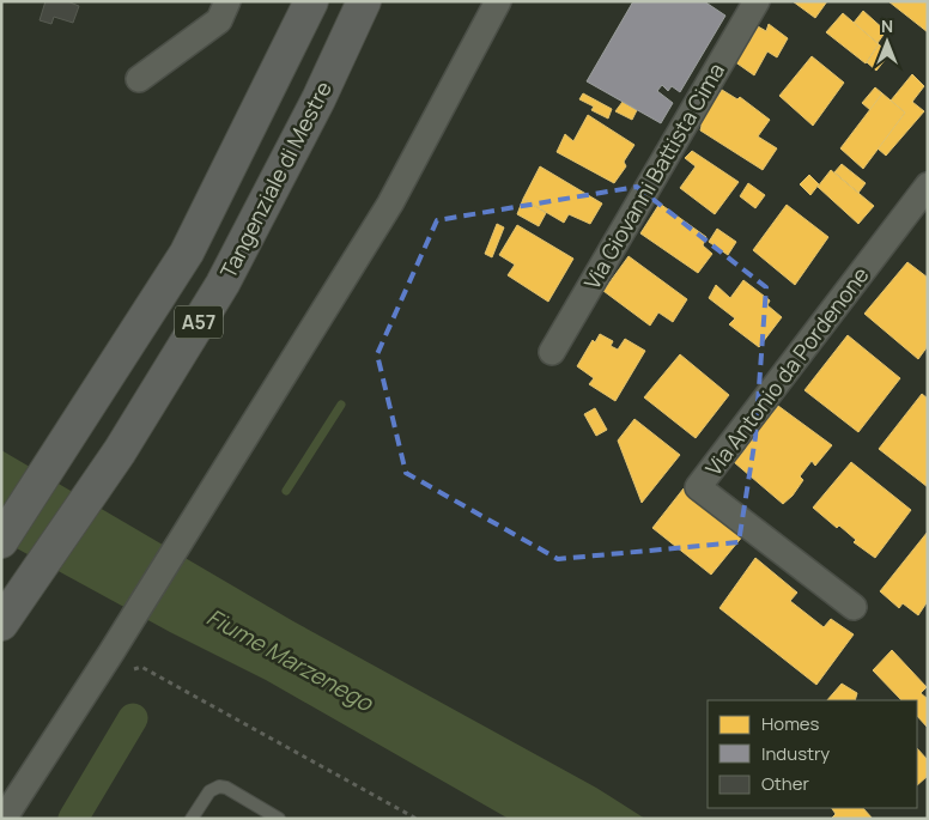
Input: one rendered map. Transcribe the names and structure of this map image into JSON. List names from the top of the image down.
{
  "streets": {
    "highway": ["Tangenziale di Mestre", "A57"],
    "street": ["Via Giovanni Battista Cima", "Via Antonio da Pordenone"]
  },
  "water": ["Fiume Marzenego"],
  "legend": ["Homes", "Industry", "Other"],
  "north": "top"
}
